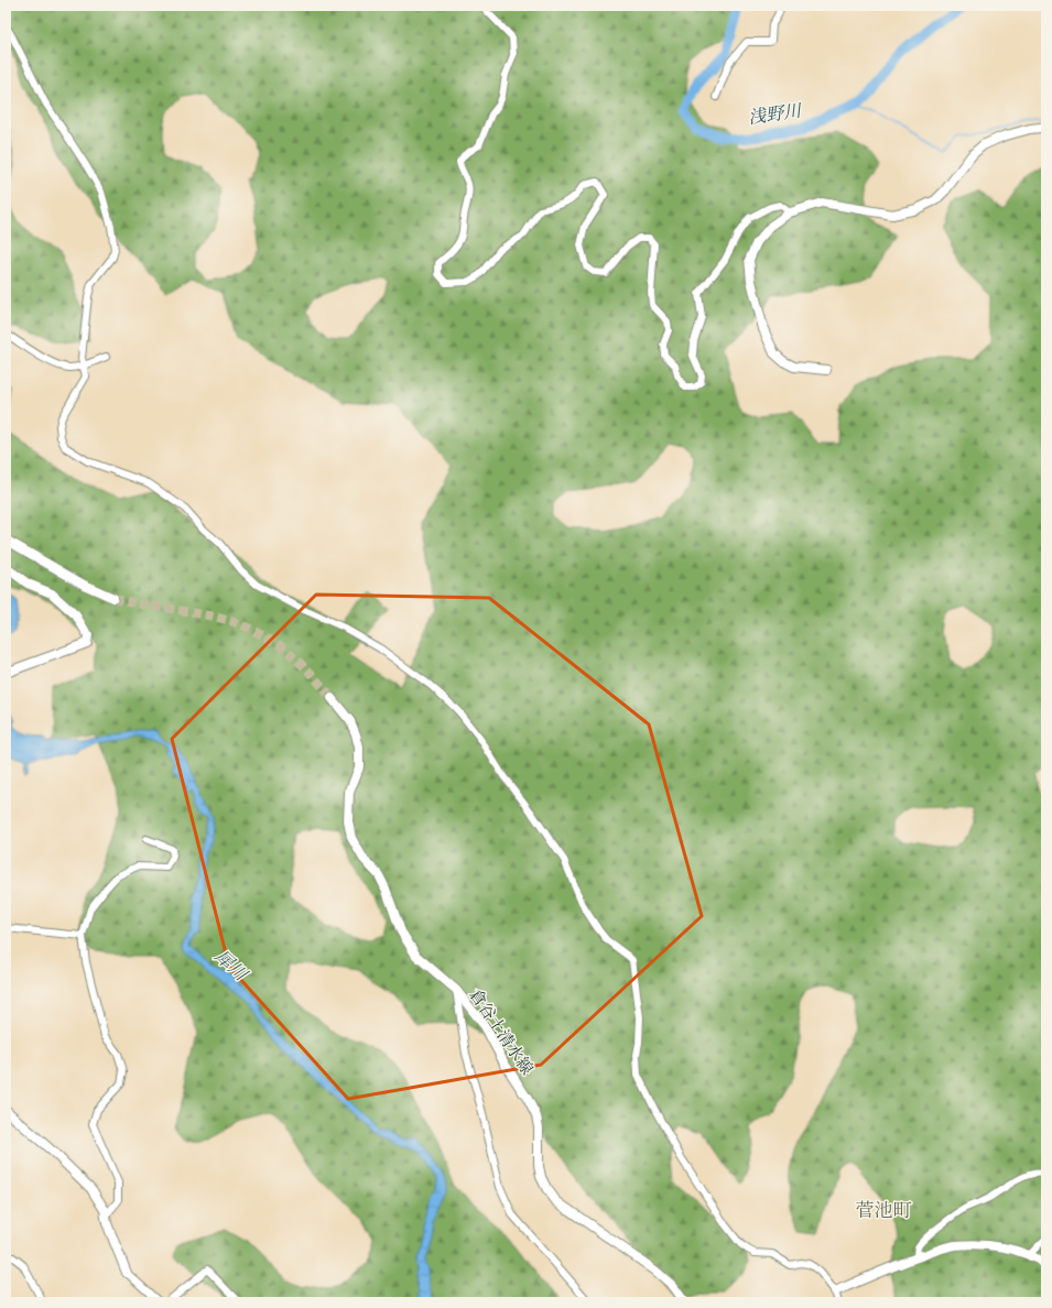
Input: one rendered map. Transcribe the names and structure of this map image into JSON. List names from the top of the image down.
{
  "streets": {
    "street": ["倉谷土清水線"]
  },
  "districts": ["菅池町"],
  "water": ["浅野川", "犀川"]
}
